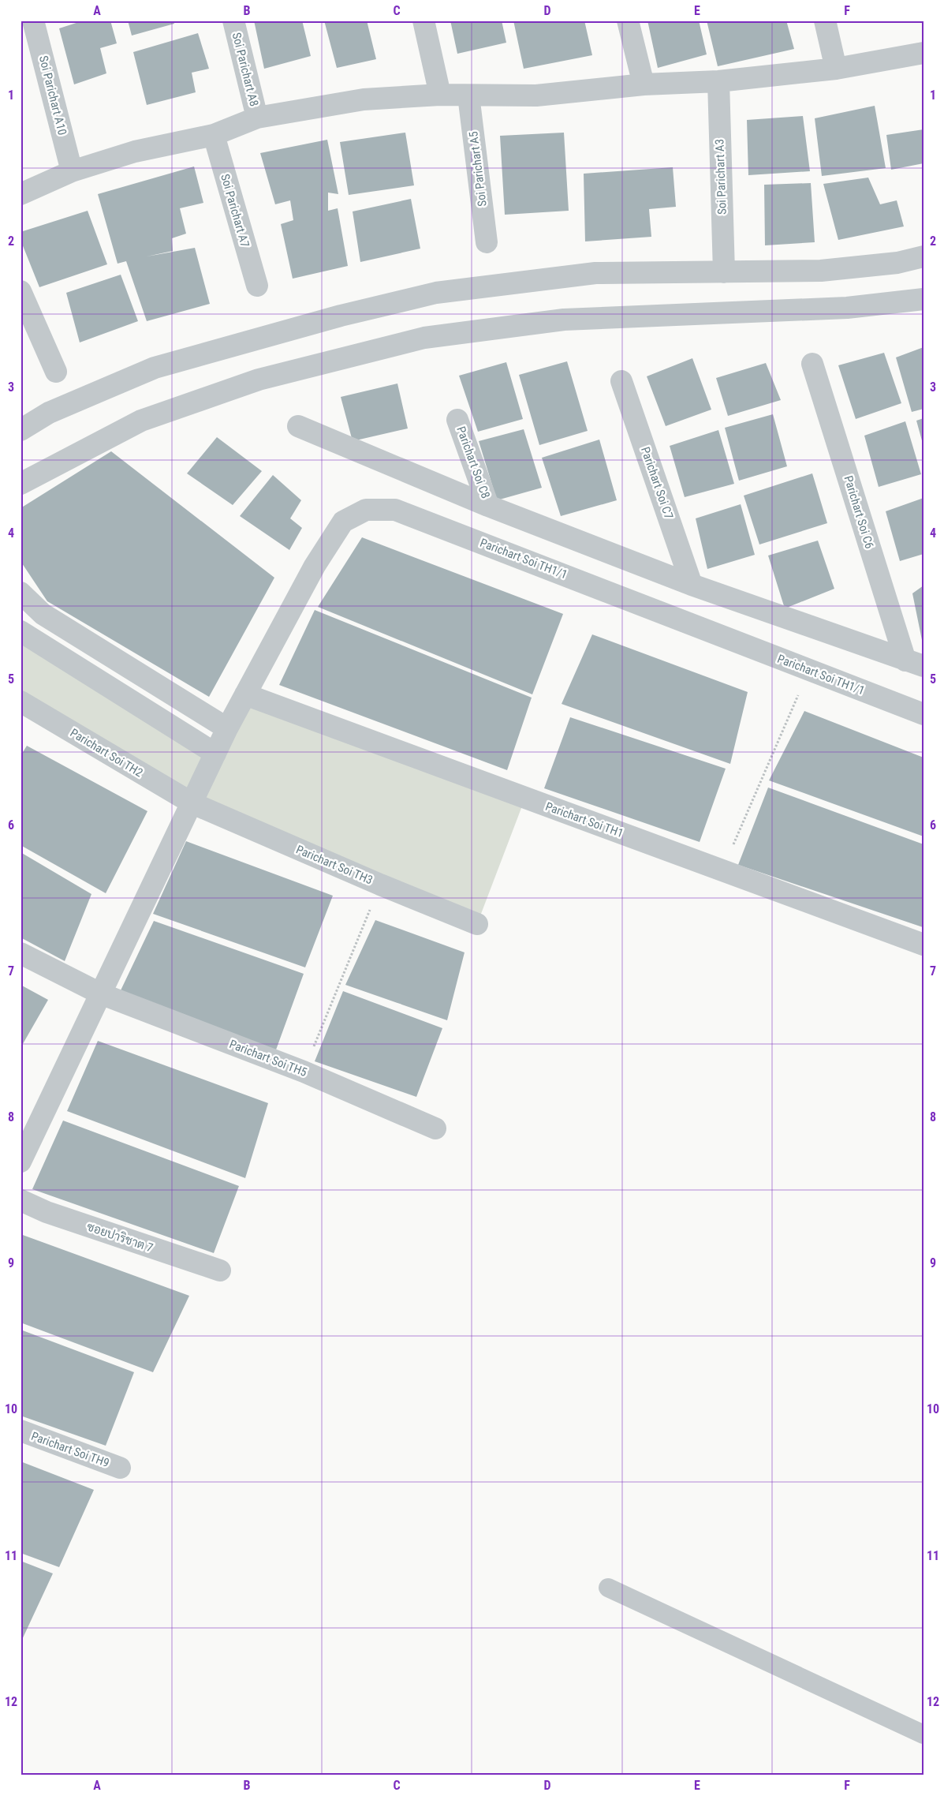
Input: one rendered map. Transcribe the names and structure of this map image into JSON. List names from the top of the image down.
{
  "streets": {
    "street": [
      "Soi Parichart A8",
      "Soi Parichart A10",
      "Soi Parichart A5",
      "Soi Parichart A3",
      "Soi Parichart A7",
      "Parichart Soi C8",
      "Parichart Soi C7",
      "Parichart Soi C6",
      "Parichart Soi TH1/1",
      "Parichart Soi TH2",
      "Parichart Soi TH1",
      "Parichart Soi TH3",
      "Parichart Soi TH5",
      "ซอยปาริชาต 7",
      "Parichart Soi TH9"
    ]
  },
  "crossings": [
    ["Parichart Soi TH1/1", "Parichart Soi TH2"],
    ["Parichart Soi TH1/1", "Parichart Soi TH1"],
    ["Parichart Soi TH1/1", "Parichart Soi TH3"],
    ["Parichart Soi TH1/1", "Parichart Soi TH5"],
    ["Parichart Soi TH2", "Parichart Soi TH3"]
  ],
  "grid": {
    "columns": [
      "A",
      "B",
      "C",
      "D",
      "E",
      "F"
    ],
    "rows": [
      "1",
      "2",
      "3",
      "4",
      "5",
      "6",
      "7",
      "8",
      "9",
      "10",
      "11",
      "12"
    ]
  }
}
